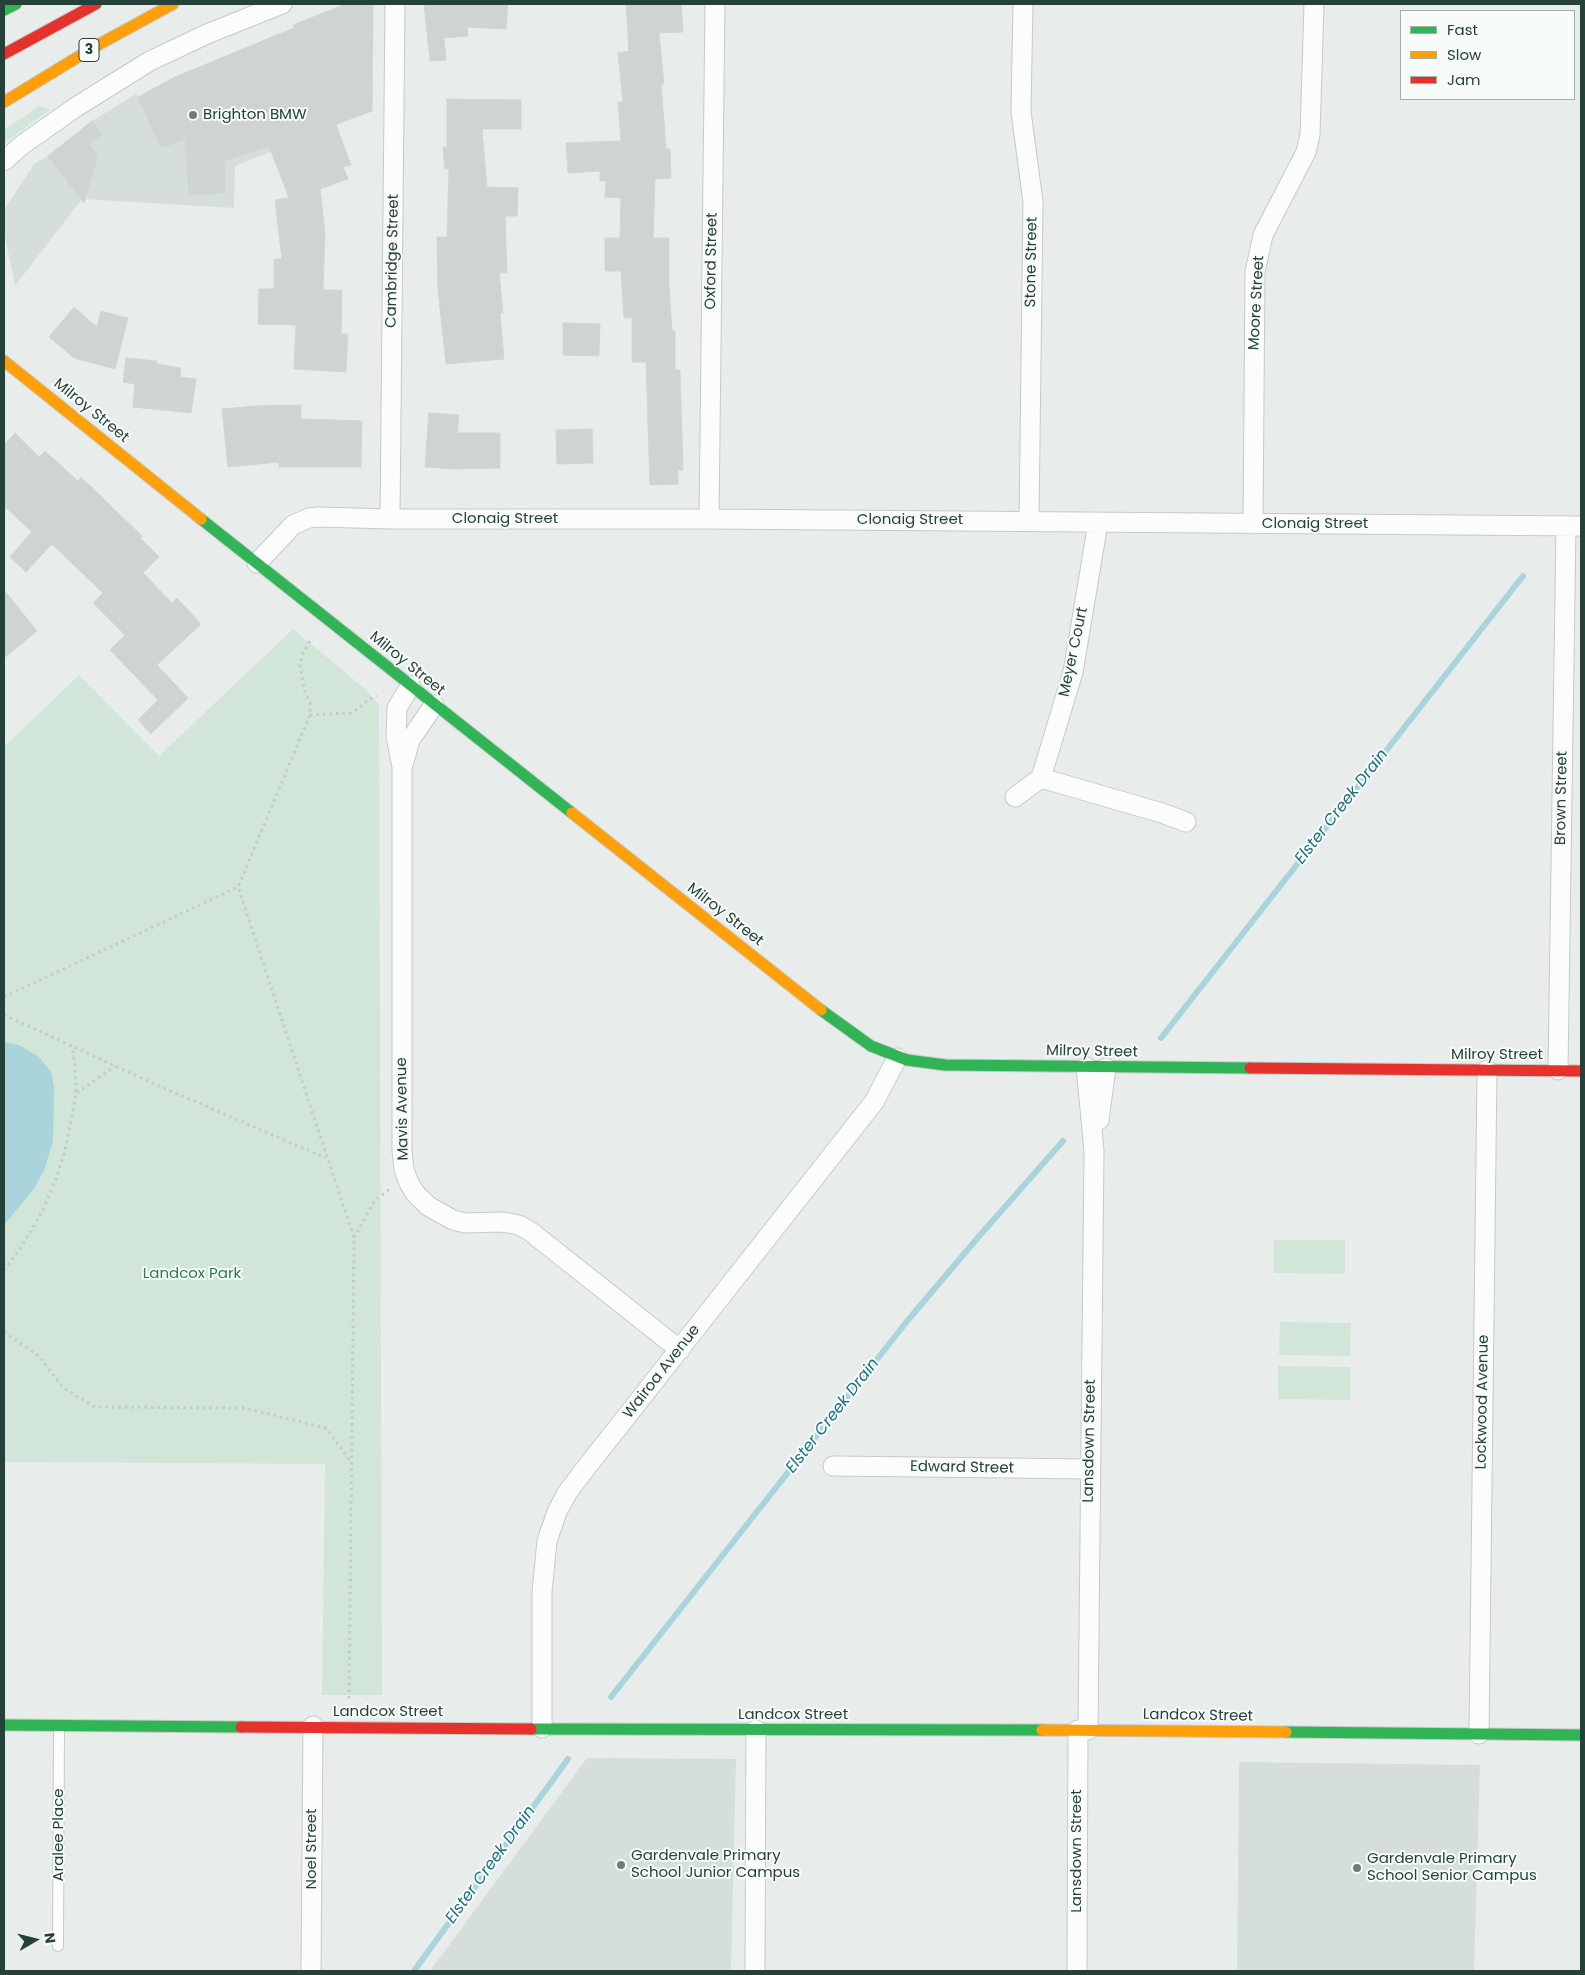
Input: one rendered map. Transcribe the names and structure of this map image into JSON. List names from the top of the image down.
{
  "streets": {
    "main road": ["3", "Milroy Street", "Landcox Street"],
    "street": [
      "Cambridge Street",
      "Oxford Street",
      "Stone Street",
      "Moore Street",
      "Clonaig Street",
      "Meyer Court",
      "Brown Street",
      "Mavis Avenue",
      "Wairoa Avenue",
      "Lockwood Avenue",
      "Lansdown Street",
      "Edward Street",
      "Noel Street"
    ],
    "lane": ["Aralee Place"]
  },
  "crossings": [
    ["Cambridge Street", "Clonaig Street"],
    ["Oxford Street", "Clonaig Street"],
    ["Stone Street", "Clonaig Street"],
    ["Moore Street", "Clonaig Street"],
    ["Milroy Street", "Clonaig Street"],
    ["Milroy Street", "Brown Street"],
    ["Milroy Street", "Mavis Avenue"],
    ["Milroy Street", "Wairoa Avenue"],
    ["Milroy Street", "Lockwood Avenue"],
    ["Milroy Street", "Lansdown Street"],
    ["Clonaig Street", "Meyer Court"],
    ["Clonaig Street", "Brown Street"],
    ["Mavis Avenue", "Wairoa Avenue"],
    ["Wairoa Avenue", "Landcox Street"],
    ["Lockwood Avenue", "Landcox Street"],
    ["Lansdown Street", "Edward Street"],
    ["Lansdown Street", "Landcox Street"],
    ["Landcox Street", "Aralee Place"],
    ["Landcox Street", "Noel Street"]
  ],
  "water": ["Elster Creek Drain"],
  "parks": ["Landcox Park"],
  "places": ["Brighton BMW", "Gardenvale Primary School Junior Campus", "Gardenvale Primary School Senior Campus"],
  "legend": ["Fast", "Slow", "Jam"],
  "north": "right"
}
